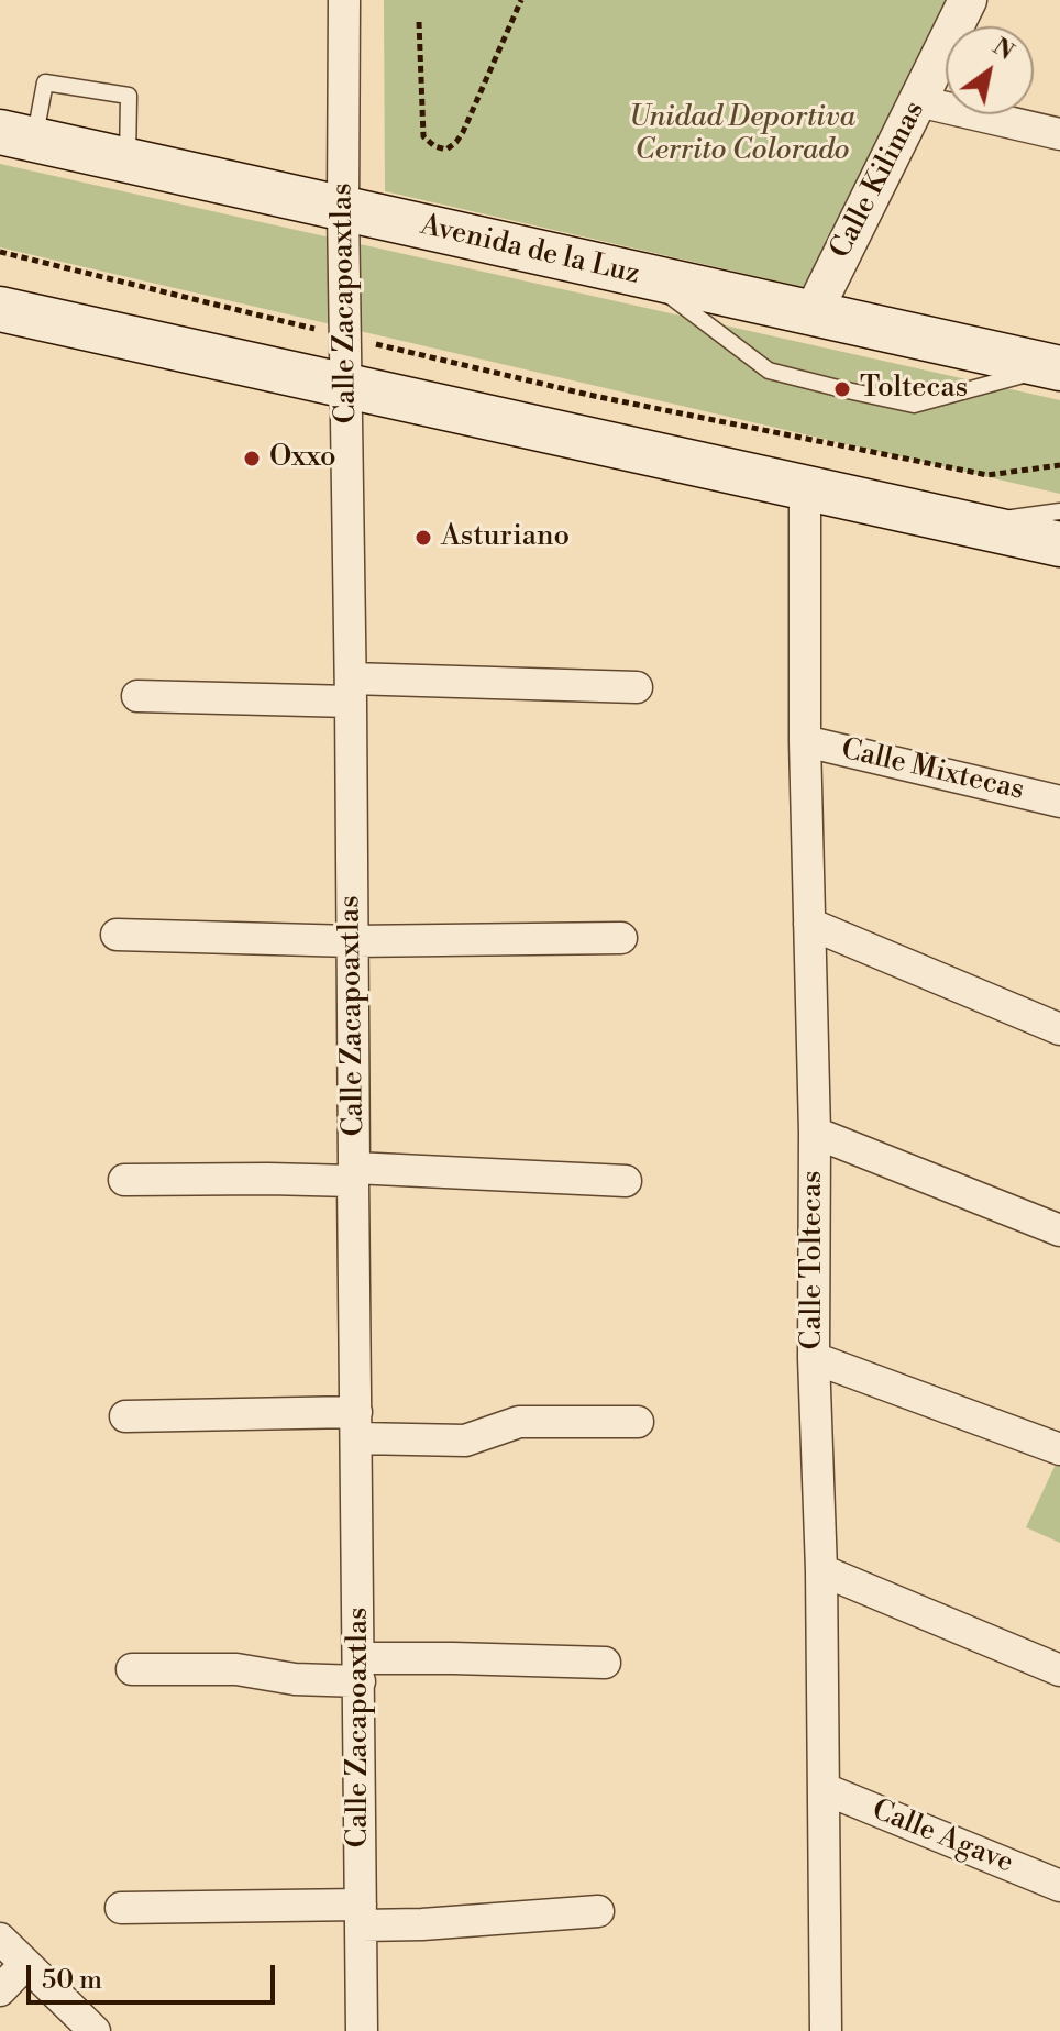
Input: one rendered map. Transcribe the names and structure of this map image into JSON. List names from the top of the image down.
{
  "streets": {
    "main road": ["Avenida de la Luz"],
    "street": [
      "Calle Kilimas",
      "Calle Zacapoaxtlas",
      "Calle Mixtecas",
      "Calle Toltecas",
      "Calle Agave"
    ]
  },
  "crossings": [
    ["Calle Kilimas", "Avenida de la Luz"],
    ["Avenida de la Luz", "Calle Zacapoaxtlas"],
    ["Calle Mixtecas", "Calle Toltecas"],
    ["Calle Toltecas", "Calle Agave"]
  ],
  "parks": ["Unidad Deportiva Cerrito Colorado"],
  "places": ["Toltecas", "Oxxo", "Asturiano"],
  "scale_bar": "50 m",
  "north": "top right"
}
